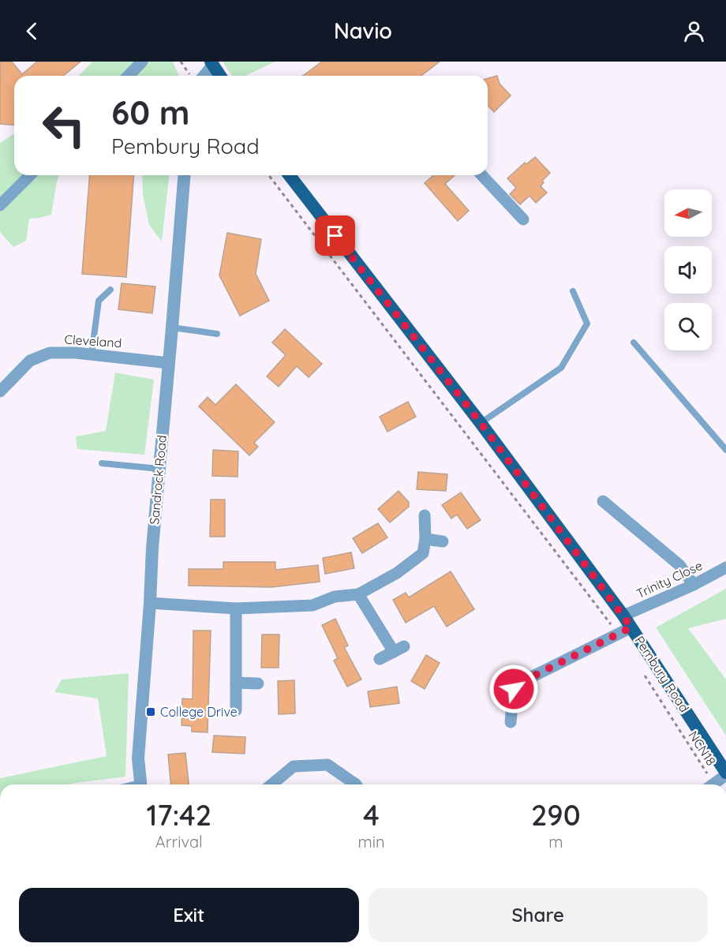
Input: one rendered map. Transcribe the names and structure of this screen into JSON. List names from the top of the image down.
{
  "streets": {
    "main road": ["Pembury Road"],
    "street": ["Cleveland", "Sandrock Road", "Trinity Close"],
    "path": ["NCN18"]
  },
  "crossings": [
    ["Cleveland", "Sandrock Road"],
    ["Trinity Close", "Pembury Road"]
  ],
  "places": {
    "transit": ["College Drive"]
  },
  "north": "left",
  "page": {
    "header": "Navio",
    "turn": ["60 m", "Pembury Road"],
    "eta": [
      "17:42",
      "Arrival",
      "4",
      "min",
      "290",
      "m"
    ],
    "buttons": ["Exit", "Share"]
  }
}
